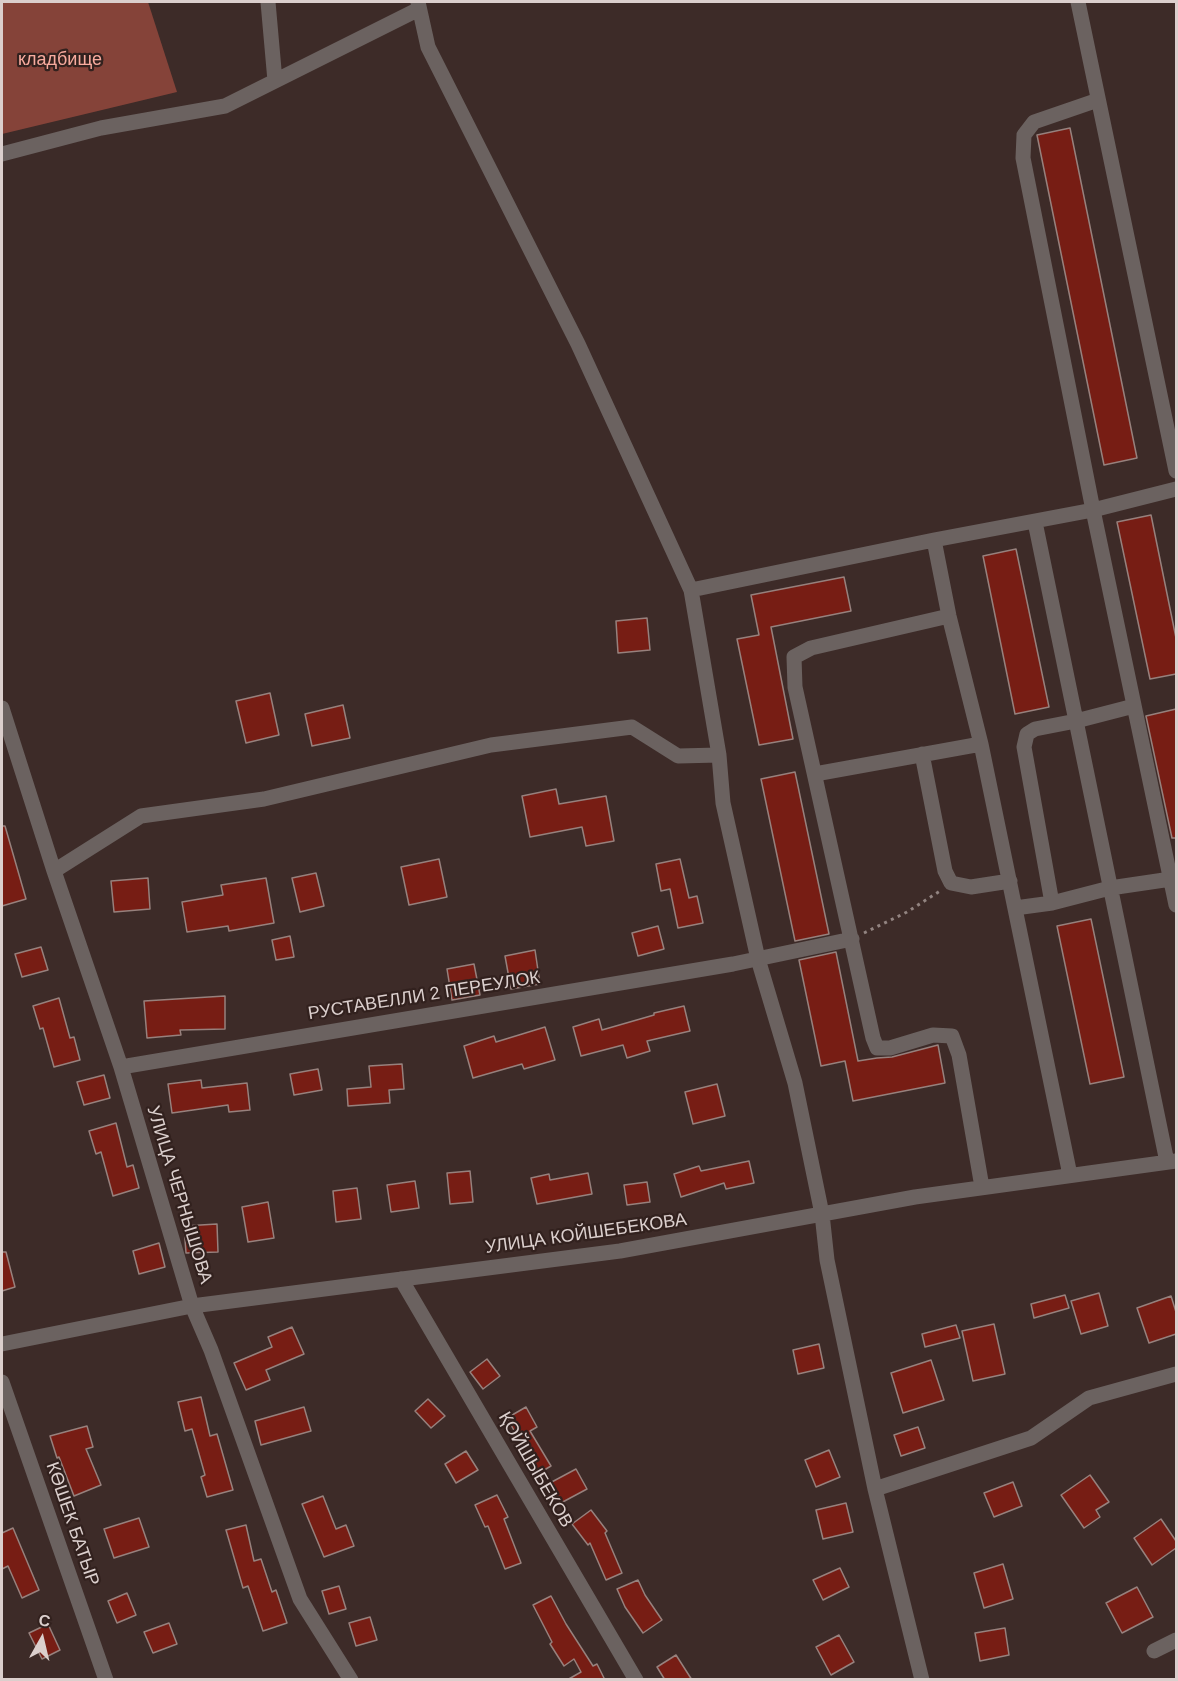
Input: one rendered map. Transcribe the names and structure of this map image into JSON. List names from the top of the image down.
{
  "streets": {
    "street": [
      "РУСТАВЕЛЛИ 2 ПЕРЕУЛОК",
      "УЛИЦА ЧЕРНЫШОВА",
      "УЛИЦА КОЙШЕБЕКОВА",
      "ҚОЙШЫБЕКОВ",
      "КӨШЕК БАТЫР"
    ]
  },
  "crossings": [
    ["РУСТАВЕЛЛИ 2 ПЕРЕУЛОК", "УЛИЦА ЧЕРНЫШОВА"],
    ["УЛИЦА ЧЕРНЫШОВА", "УЛИЦА КОЙШЕБЕКОВА"],
    ["УЛИЦА КОЙШЕБЕКОВА", "ҚОЙШЫБЕКОВ"]
  ],
  "parks": ["кладбище"],
  "north": "top"
}
